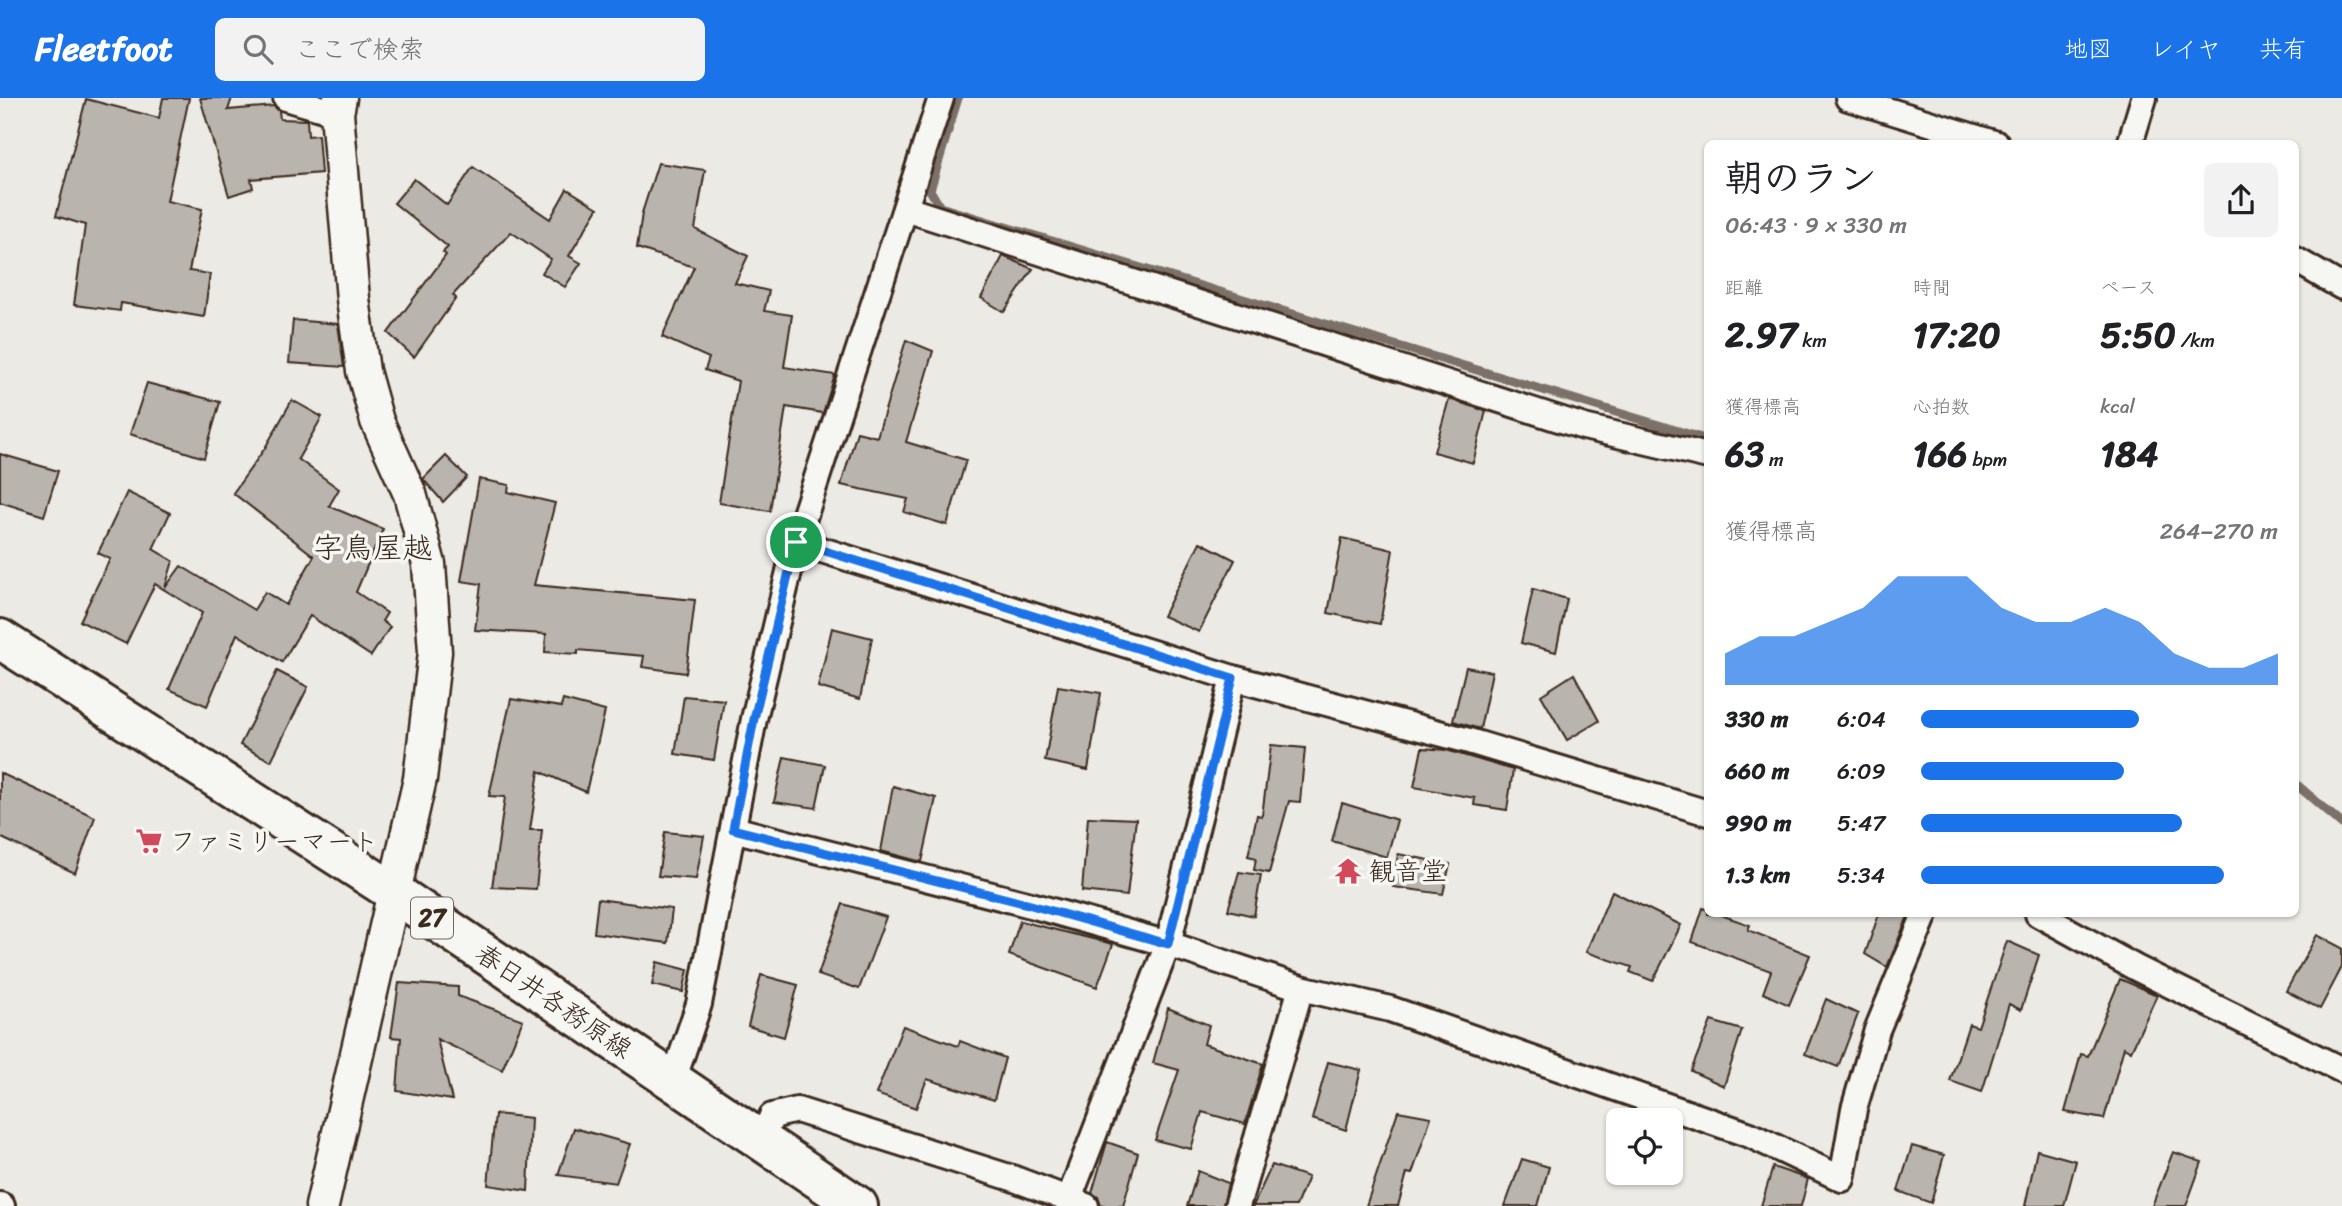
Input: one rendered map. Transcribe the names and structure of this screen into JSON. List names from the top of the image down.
{
  "streets": {
    "main road": ["27", "春日井各務原線"]
  },
  "districts": ["字鳥屋越"],
  "places": {
    "supermarket": ["ファミリーマート"],
    "temple": ["観音堂"]
  },
  "page": {
    "header": "Fleetfoot",
    "search": "ここで検索",
    "nav": ["地図", "レイヤ", "共有"],
    "heading": ["朝のラン", "06:43 · 9 × 330 m"],
    "stats": [
      ["距離", "2.97 km"],
      ["時間", "17:20"],
      ["ペース", "5:50 /km"],
      ["獲得標高", "63 m"],
      ["心拍数", "166 bpm"],
      ["kcal", "184"]
    ],
    "chart": ["獲得標高", "264–270 m"],
    "list": [
      {
        "name": "330 m",
        "note": "6:04"
      },
      {
        "name": "660 m",
        "note": "6:09"
      },
      {
        "name": "990 m",
        "note": "5:47"
      },
      {
        "name": "1.3 km",
        "note": "5:34"
      }
    ]
  }
}
